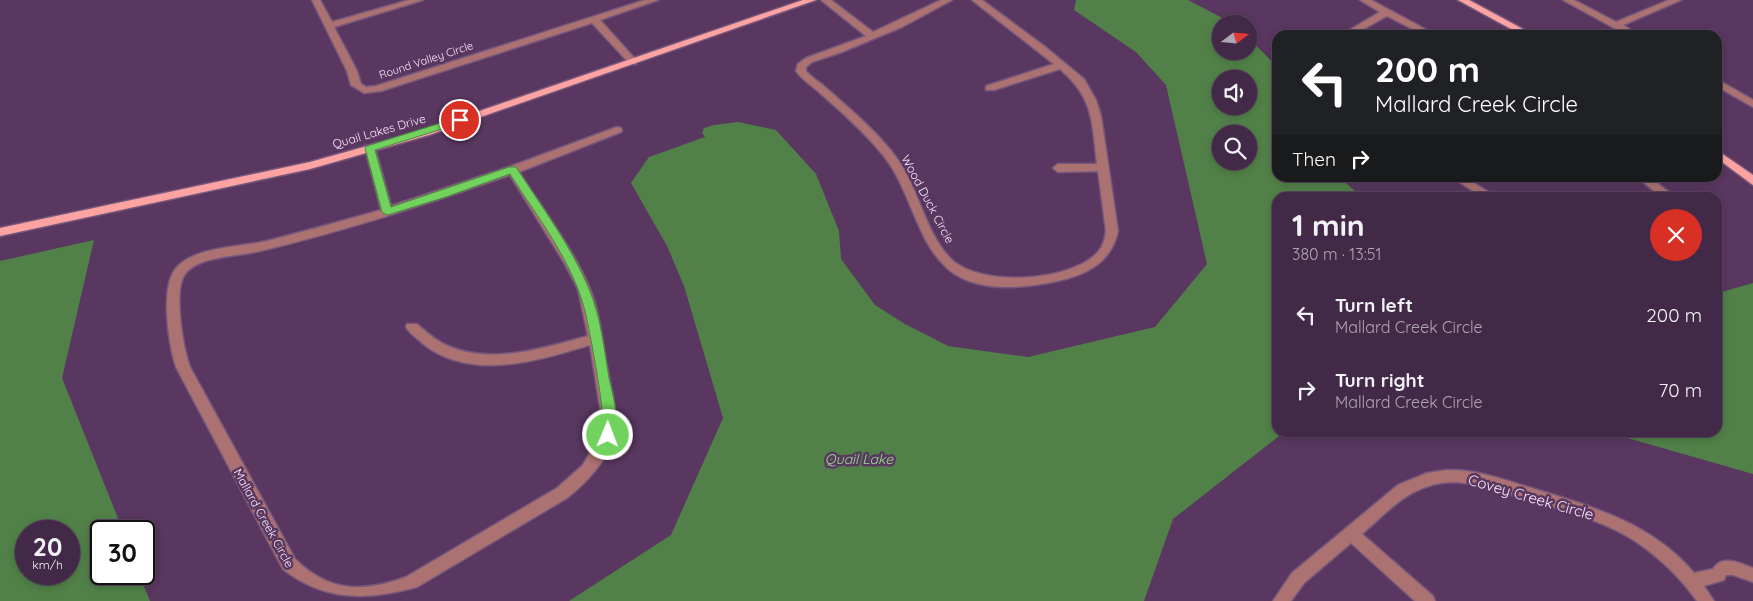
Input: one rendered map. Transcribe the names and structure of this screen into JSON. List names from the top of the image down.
{
  "streets": {
    "main road": ["Quail Lakes Drive"],
    "street": [
      "Round Valley Circle",
      "Wood Duck Circle",
      "Covey Creek Circle",
      "Mallard Creek Circle"
    ]
  },
  "water": ["Quail Lake"],
  "north": "right",
  "page": {
    "turn": ["200 m", "Mallard Creek Circle"],
    "then": "Then",
    "heading": ["1 min", "380 m · 13:51"],
    "list": [
      {
        "name": "Turn left",
        "note": "Mallard Creek Circle",
        "value": "200 m"
      },
      {
        "name": "Turn right",
        "note": "Mallard Creek Circle",
        "value": "70 m"
      }
    ],
    "speed": "20 km/h",
    "limit": "30"
  }
}
